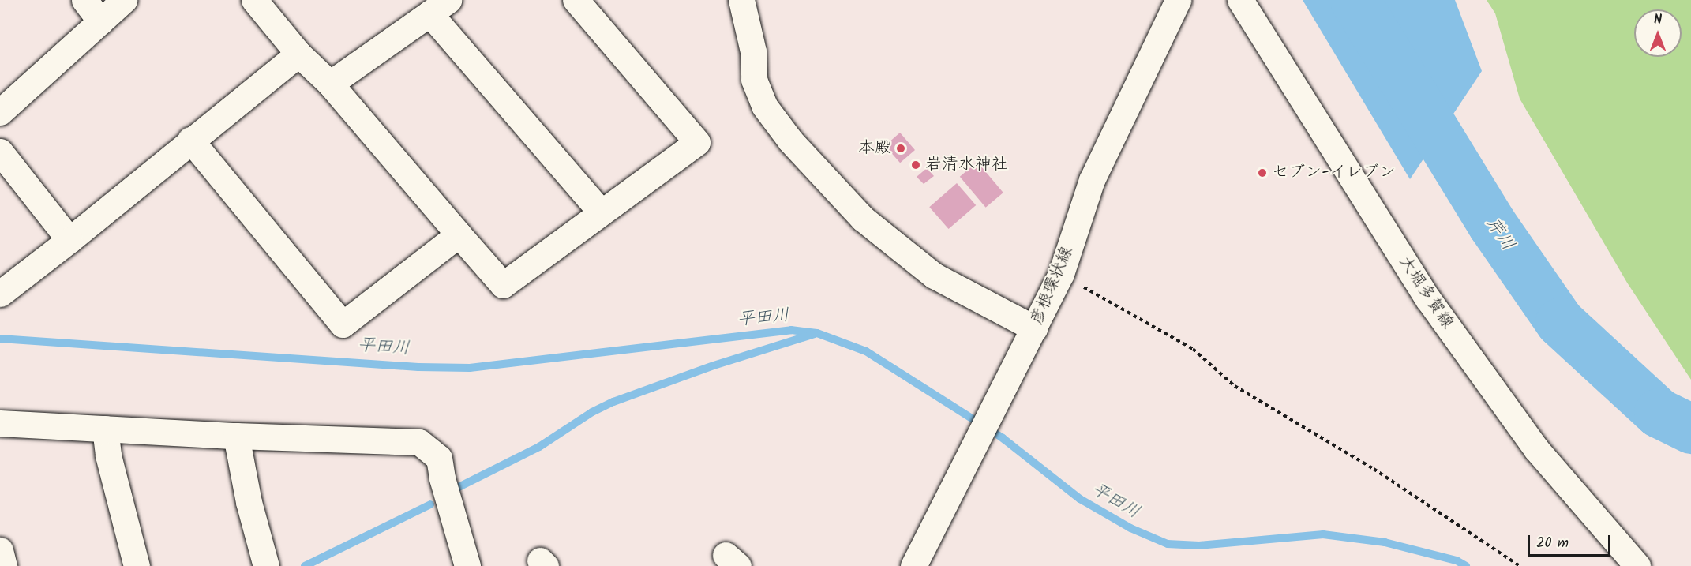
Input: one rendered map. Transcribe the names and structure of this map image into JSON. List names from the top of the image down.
{
  "streets": {
    "street": ["彦根環状線", "大堀多賀線"]
  },
  "water": ["芹川", "平田川"],
  "places": ["本殿", "岩清水神社", "セブン-イレブン"],
  "scale_bar": "20 m",
  "north": "top"
}
